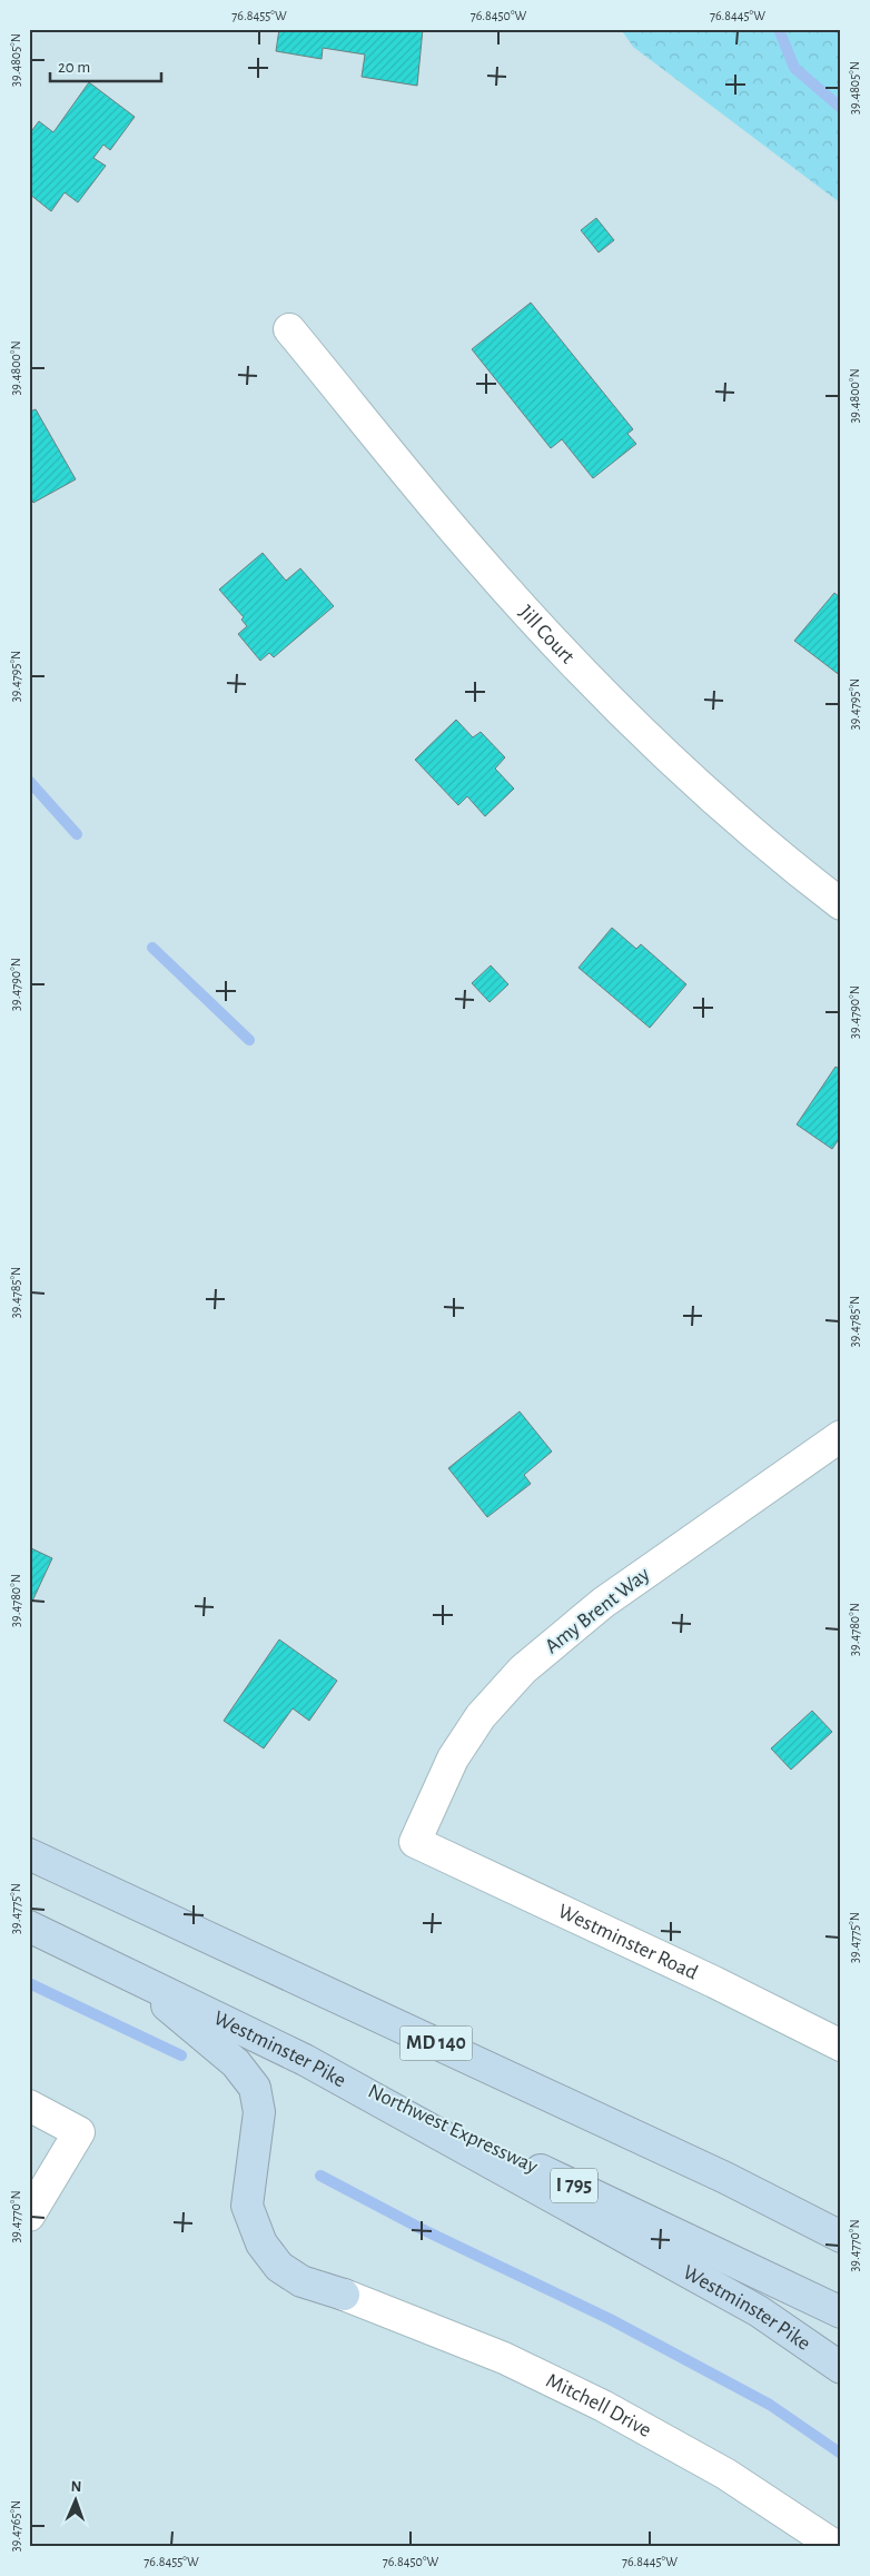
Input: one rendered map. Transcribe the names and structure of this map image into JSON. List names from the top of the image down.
{
  "streets": {
    "highway": [
      "MD 140",
      "Westminster Pike",
      "Northwest Expressway",
      "I 795"
    ],
    "street": [
      "Jill Court",
      "Amy Brent Way",
      "Westminster Road",
      "Mitchell Drive"
    ]
  },
  "crossings": [
    ["Amy Brent Way", "Westminster Road"],
    ["Westminster Pike", "Northwest Expressway"]
  ],
  "scale_bar": "20 m",
  "north": "top",
  "coordinates": [
    "76.8455°W",
    "76.8450°W",
    "76.8445°W",
    "39.4805°N",
    "39.4800°N",
    "39.4795°N",
    "39.4790°N",
    "39.4785°N",
    "39.4780°N",
    "39.4775°N",
    "39.4770°N",
    "39.4765°N"
  ]
}
